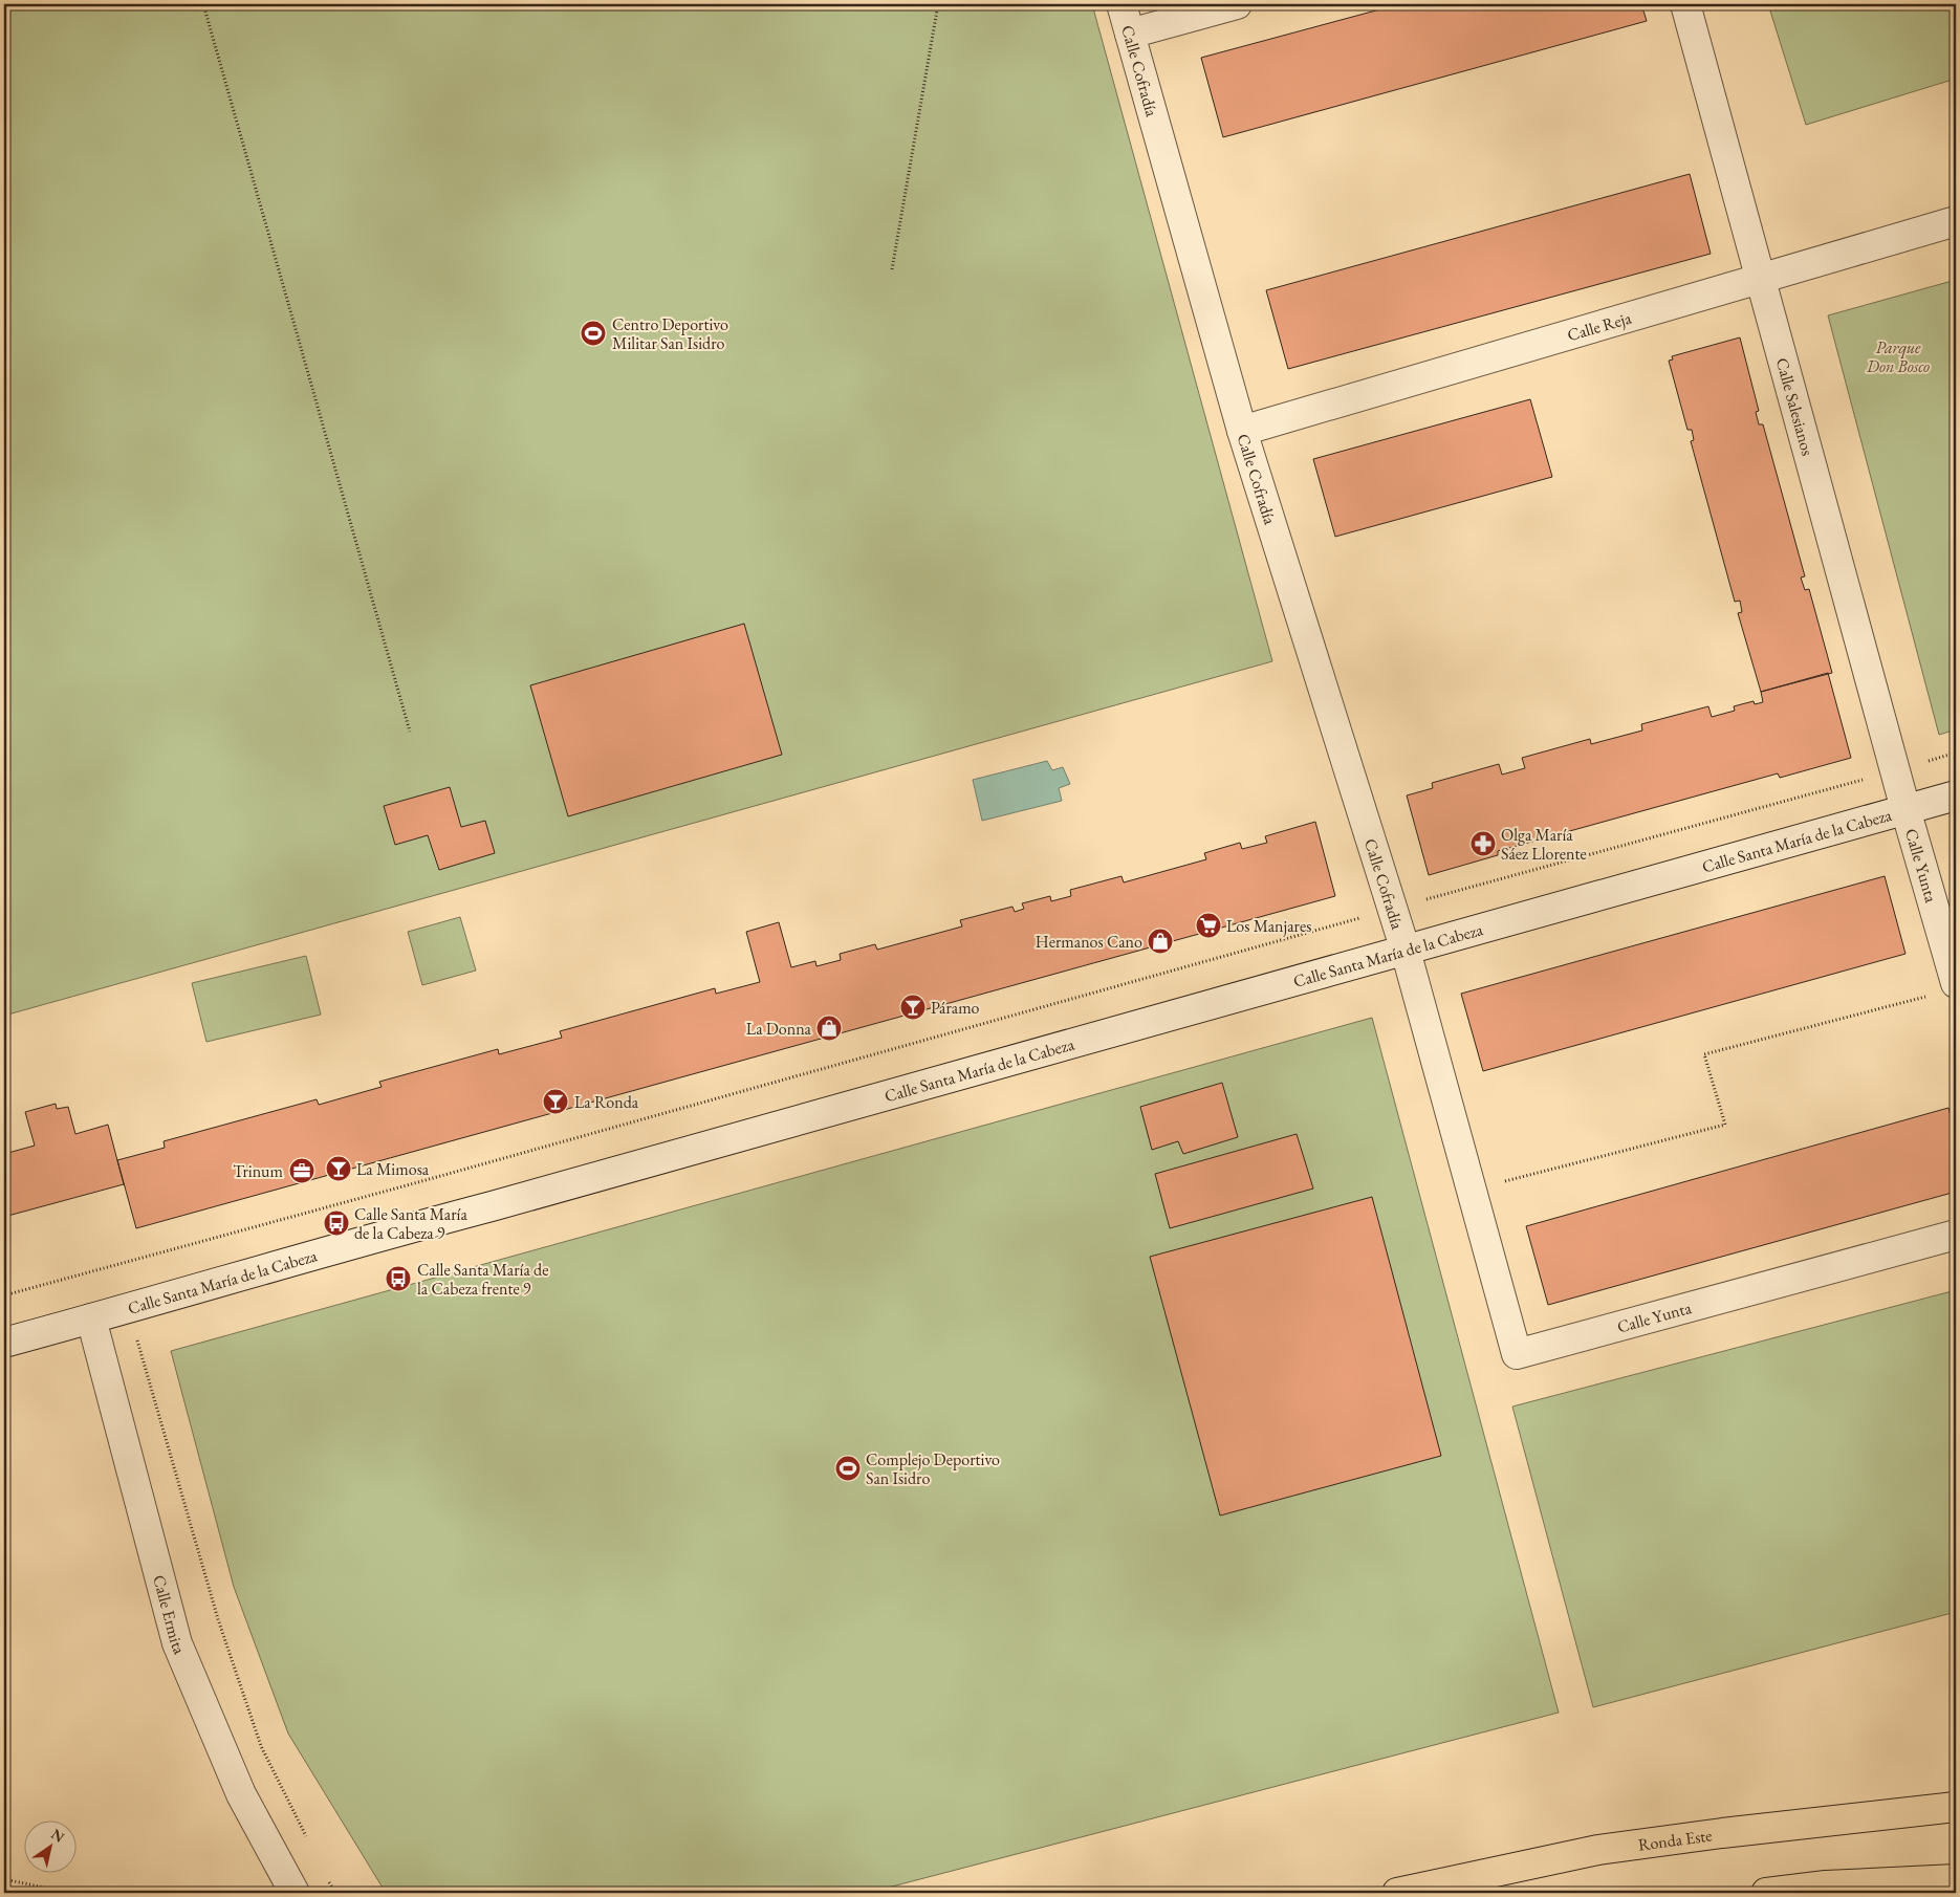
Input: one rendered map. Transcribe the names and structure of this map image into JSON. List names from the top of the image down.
{
  "streets": {
    "highway": ["Ronda Este"],
    "street": [
      "Calle Cofradía",
      "Calle Reja",
      "Calle Salesianos",
      "Calle Santa María de la Cabeza",
      "Calle Yunta",
      "Calle Ermita"
    ]
  },
  "crossings": [
    ["Calle Cofradía", "Calle Reja"],
    ["Calle Cofradía", "Calle Santa María de la Cabeza"],
    ["Calle Cofradía", "Calle Yunta"],
    ["Calle Reja", "Calle Salesianos"],
    ["Calle Salesianos", "Calle Santa María de la Cabeza"],
    ["Calle Salesianos", "Calle Yunta"],
    ["Calle Santa María de la Cabeza", "Calle Yunta"],
    ["Calle Santa María de la Cabeza", "Calle Ermita"]
  ],
  "parks": ["Parque Don Bosco"],
  "places": {
    "sports": ["Centro Deportivo Militar San Isidro", "Complejo Deportivo San Isidro"],
    "pharmacy": ["Olga María Sáez Llorente"],
    "supermarket": ["Los Manjares"],
    "shop": ["Hermanos Cano", "La Donna"],
    "bar": ["Páramo", "La Ronda", "La Mimosa"],
    "office": ["Trinum"],
    "bus stop": ["Calle Santa María de la Cabeza 9", "Calle Santa María de la Cabeza frente 9"]
  },
  "north": "top right"
}
